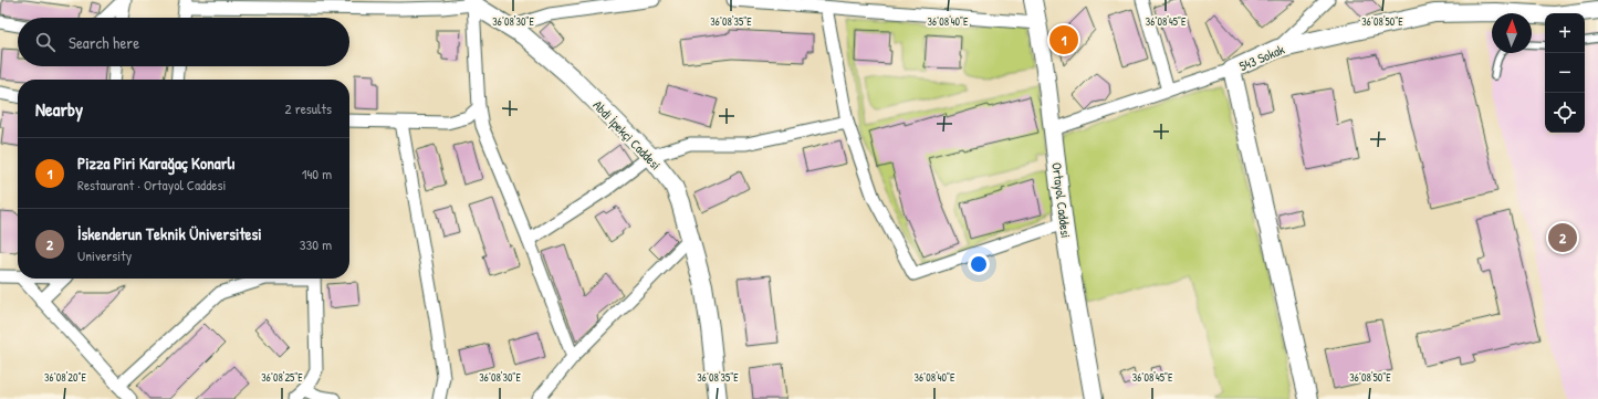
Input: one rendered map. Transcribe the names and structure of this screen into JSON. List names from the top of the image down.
{
  "streets": {
    "street": ["543 Sokak", "Abdi İpekçi Caddesi", "Ortayol Caddesi"]
  },
  "north": "top",
  "page": {
    "map_buttons": ["+", "−"],
    "search": "Search here",
    "pins": ["1", "2"],
    "heading": ["Nearby", "2 results"],
    "list": [
      {
        "mark": "1",
        "name": "Pizza Piri Karağaç Konarlı",
        "note": "Restaurant · Ortayol Caddesi",
        "value": "140 m"
      },
      {
        "mark": "2",
        "name": "İskenderun Teknik Üniversitesi",
        "note": "University",
        "value": "330 m"
      }
    ]
  },
  "coordinates": [
    "36°08'30\"E",
    "36°08'35\"E",
    "36°08'40\"E",
    "36°08'45\"E",
    "36°08'50\"E",
    "36°08'20\"E",
    "36°08'25\"E"
  ]
}
